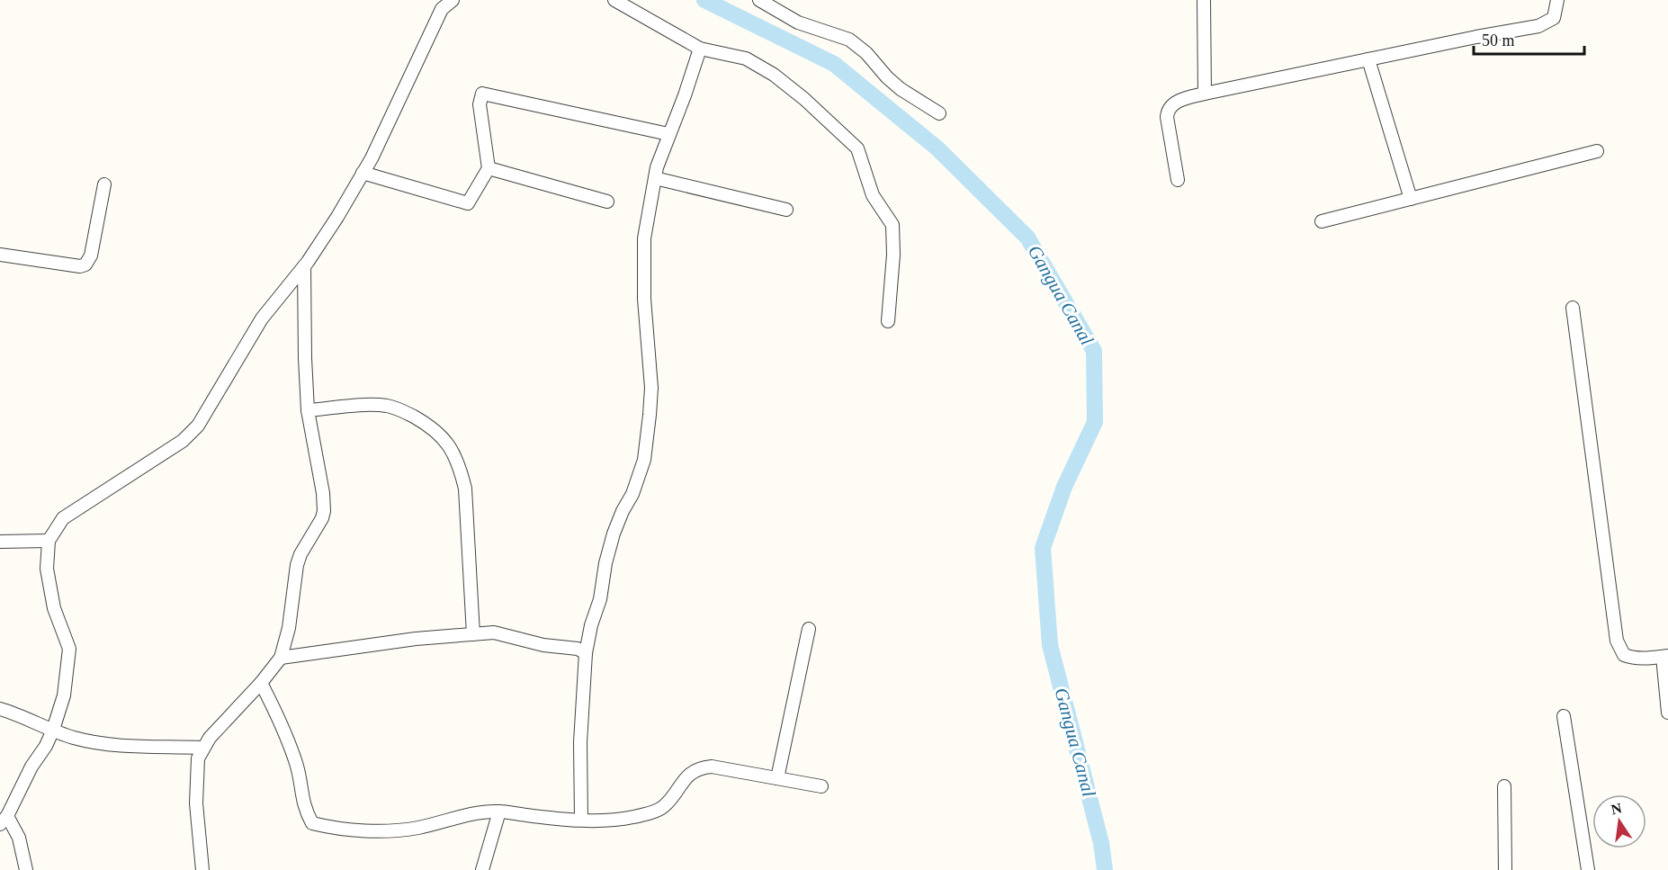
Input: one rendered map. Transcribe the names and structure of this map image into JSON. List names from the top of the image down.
{
  "water": ["Gangua Canal"],
  "scale_bar": "50 m",
  "north": "top"
}
